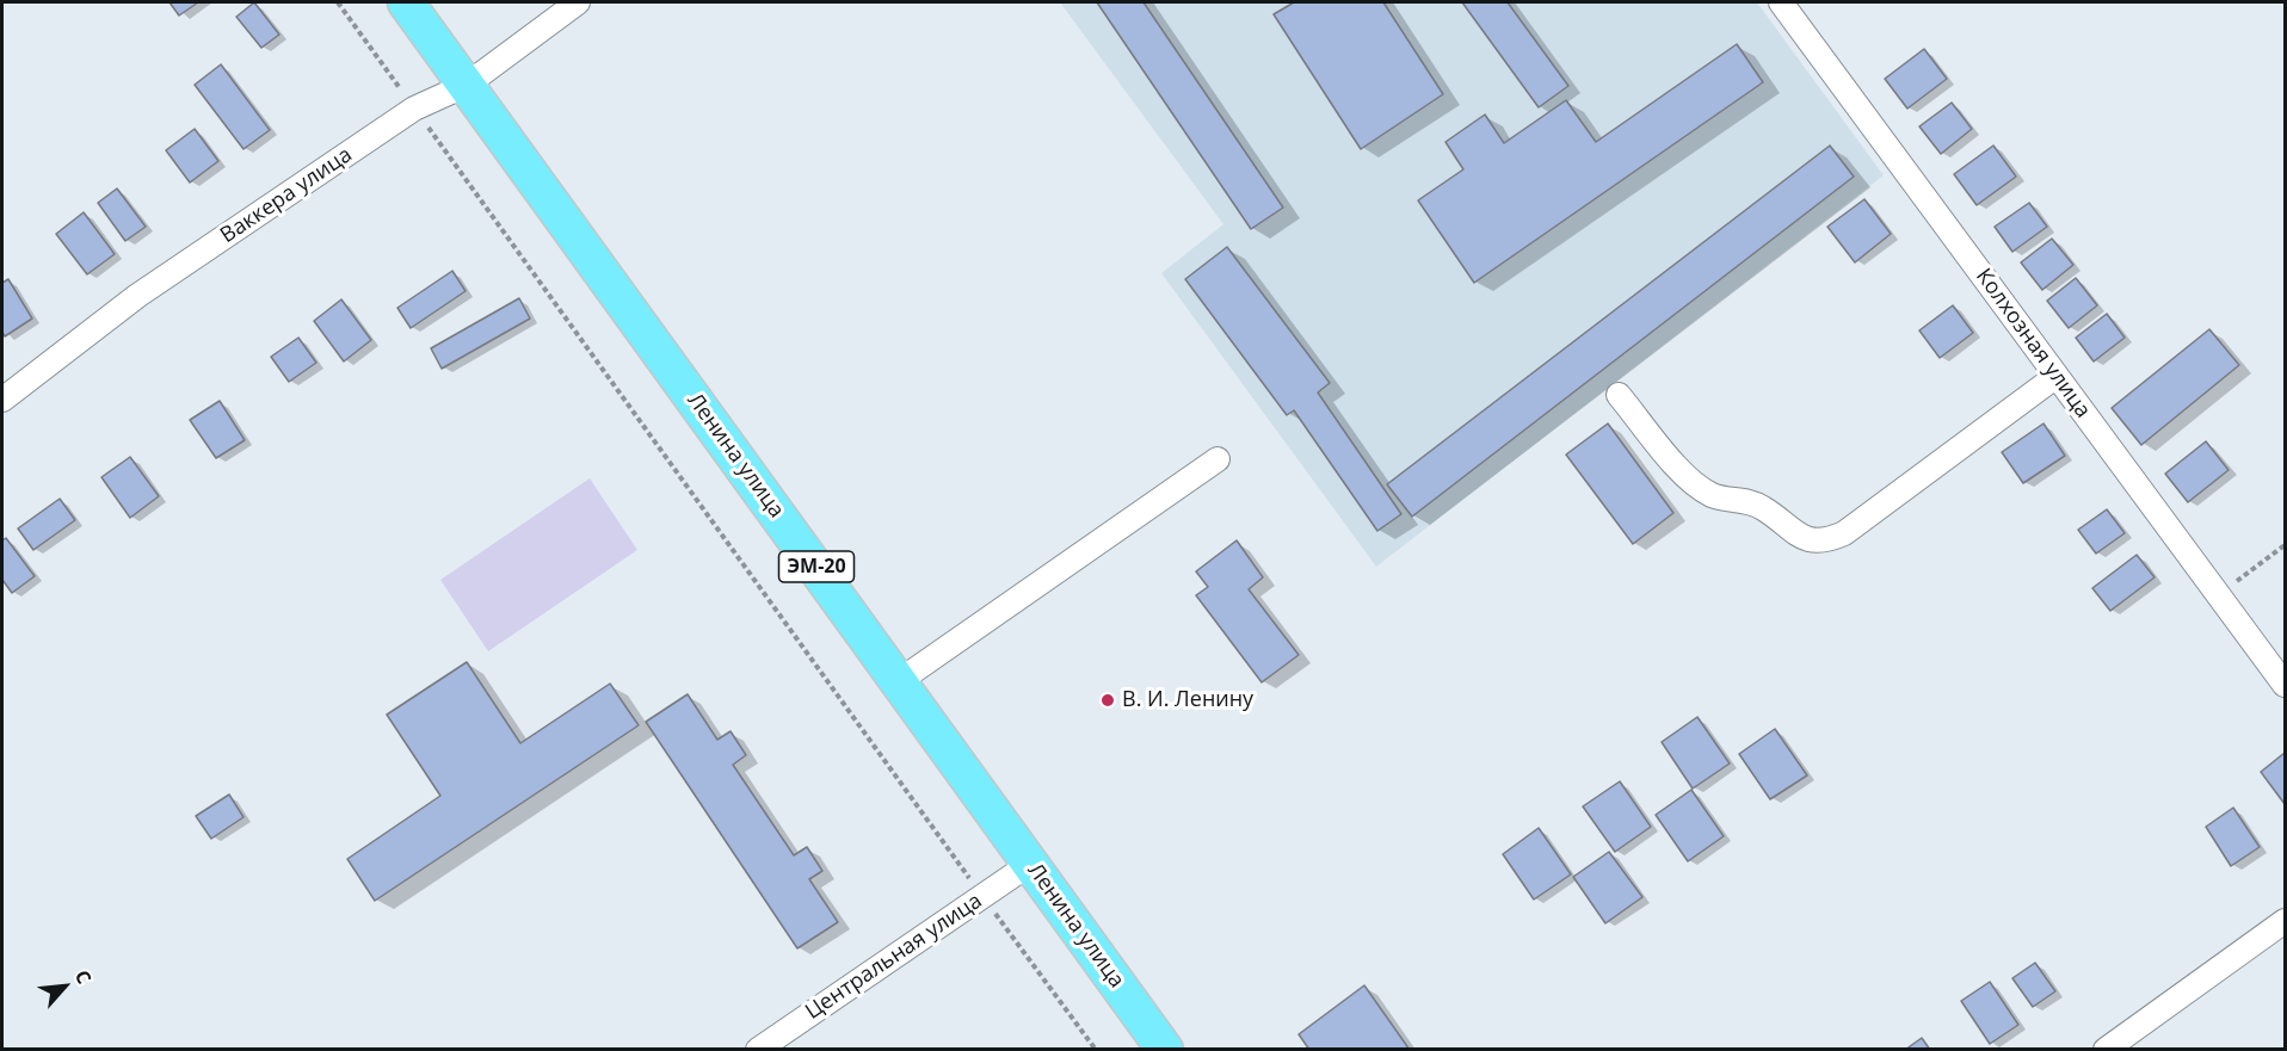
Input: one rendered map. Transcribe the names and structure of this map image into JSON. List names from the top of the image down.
{
  "streets": {
    "main road": ["Ленина улица", "ЭМ-20"],
    "street": ["Ваккера улица", "Колхозная улица", "Центральная улица"]
  },
  "crossings": [
    ["Ваккера улица", "Ленина улица"],
    ["Ленина улица", "Центральная улица"]
  ],
  "places": ["В. И. Ленину"],
  "north": "top right"
}
